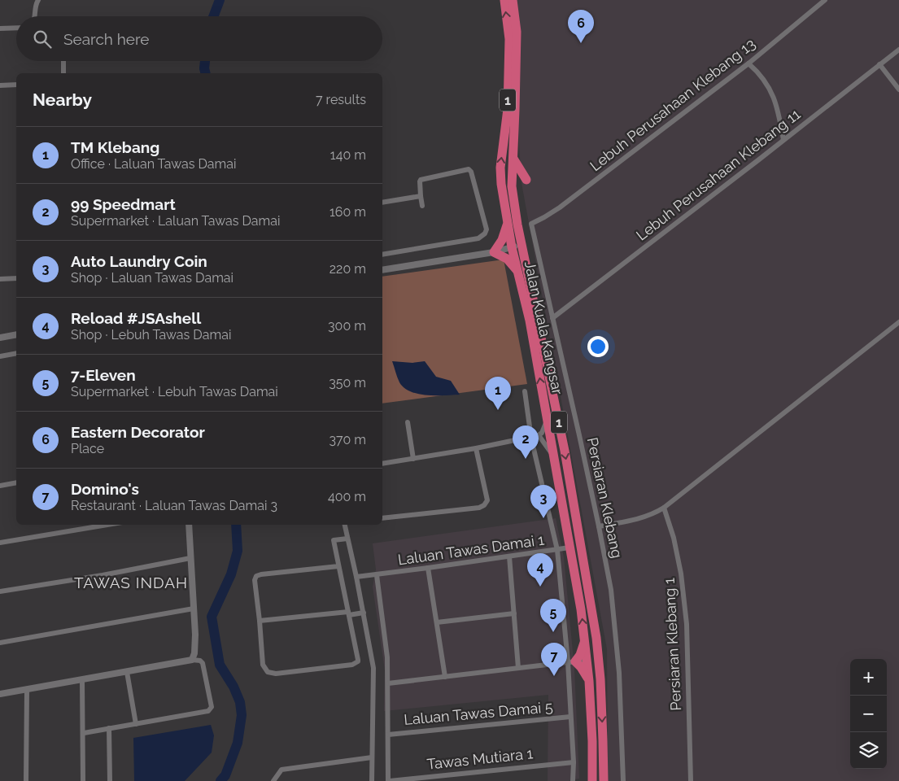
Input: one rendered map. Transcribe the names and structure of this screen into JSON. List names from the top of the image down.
{
  "streets": {
    "highway": ["1", "Jalan Kuala Kangsar"],
    "street": [
      "Lebuh Perusahaan Klebang 13",
      "Lebuh Perusahaan Klebang 11",
      "Persiaran Klebang",
      "Laluan Tawas Damai 1",
      "Persiaran Klebang 1",
      "Laluan Tawas Damai 5",
      "Tawas Mutiara 1"
    ]
  },
  "crossings": [
    ["Lebuh Perusahaan Klebang 13", "Persiaran Klebang"],
    ["Lebuh Perusahaan Klebang 11", "Persiaran Klebang"],
    ["Jalan Kuala Kangsar", "Laluan Tawas Damai 1"]
  ],
  "districts": ["TAWAS INDAH"],
  "page": {
    "pins": [
      "6",
      "1",
      "2",
      "3",
      "4",
      "5",
      "7"
    ],
    "search": "Search here",
    "heading": ["Nearby", "7 results"],
    "list": [
      {
        "mark": "1",
        "name": "TM Klebang",
        "note": "Office · Laluan Tawas Damai",
        "value": "140 m"
      },
      {
        "mark": "2",
        "name": "99 Speedmart",
        "note": "Supermarket · Laluan Tawas Damai",
        "value": "160 m"
      },
      {
        "mark": "3",
        "name": "Auto Laundry Coin",
        "note": "Shop · Laluan Tawas Damai",
        "value": "220 m"
      },
      {
        "mark": "4",
        "name": "Reload #JSAshell",
        "note": "Shop · Lebuh Tawas Damai",
        "value": "300 m"
      },
      {
        "mark": "5",
        "name": "7-Eleven",
        "note": "Supermarket · Lebuh Tawas Damai",
        "value": "350 m"
      },
      {
        "mark": "6",
        "name": "Eastern Decorator",
        "note": "Place",
        "value": "370 m"
      },
      {
        "mark": "7",
        "name": "Domino's",
        "note": "Restaurant · Laluan Tawas Damai 3",
        "value": "400 m"
      }
    ],
    "map_buttons": ["+", "−"]
  }
}
